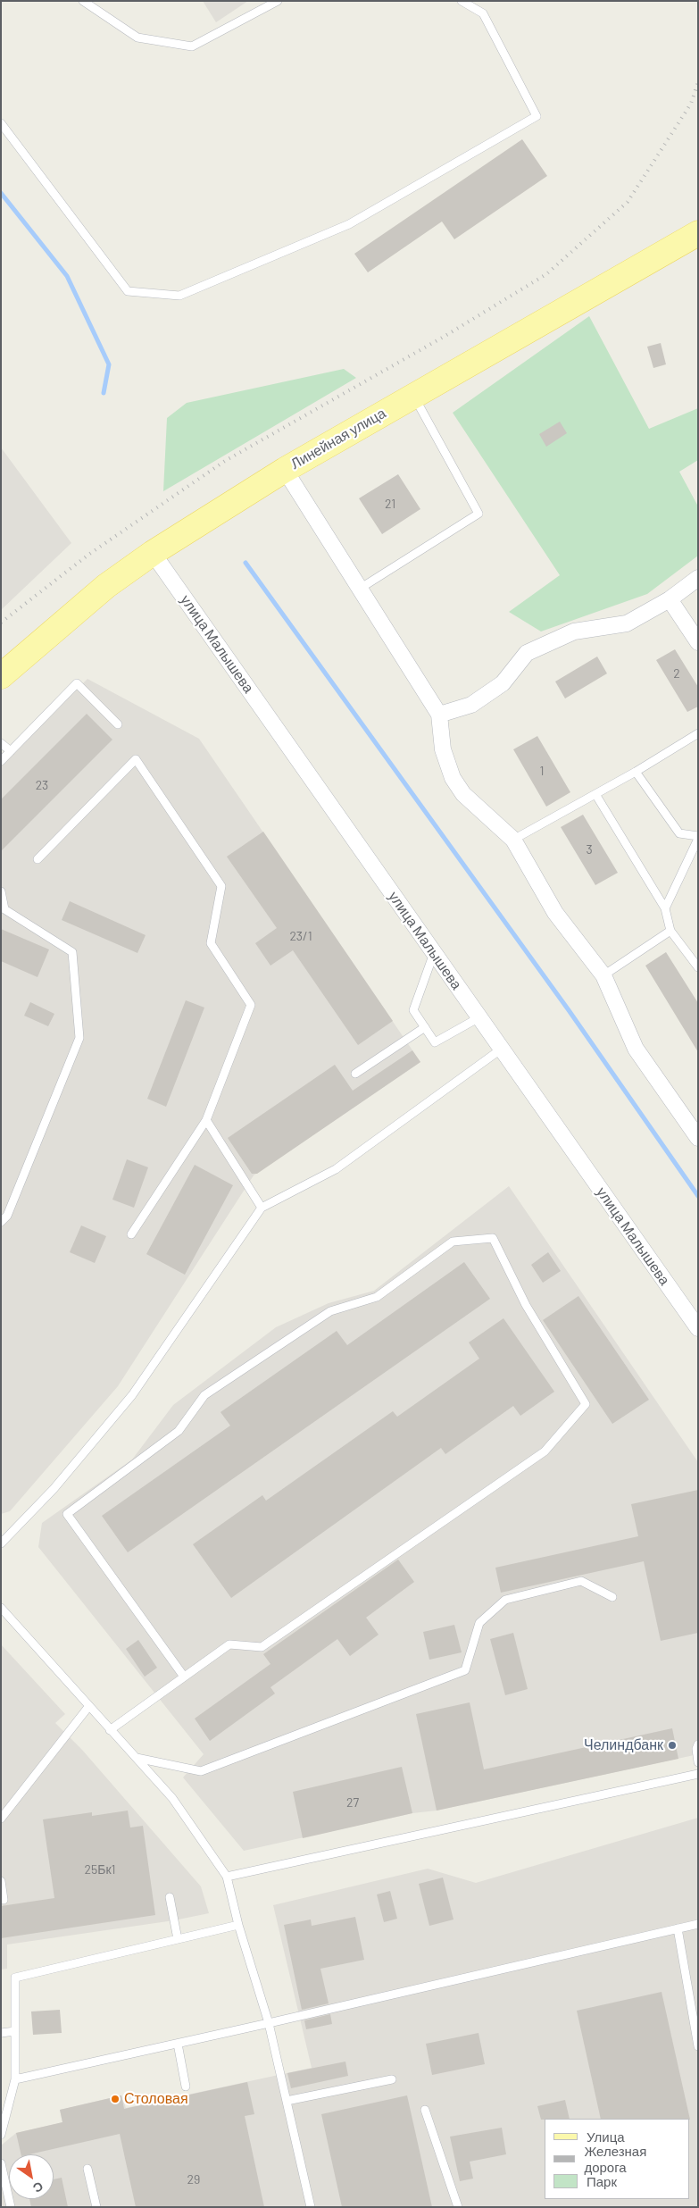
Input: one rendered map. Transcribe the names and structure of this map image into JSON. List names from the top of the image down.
{
  "streets": {
    "main road": ["Линейная улица"],
    "street": ["улица Малышева"]
  },
  "crossings": [
    ["Линейная улица", "улица Малышева"]
  ],
  "places": ["Челиндбанк", "Столовая"],
  "house_numbers": [
    "21",
    "2",
    "1",
    "23",
    "3",
    "23/1",
    "27",
    "25Бк1",
    "29"
  ],
  "legend": ["Улица", "Железная дорога", "Парк"],
  "north": "bottom right"
}
